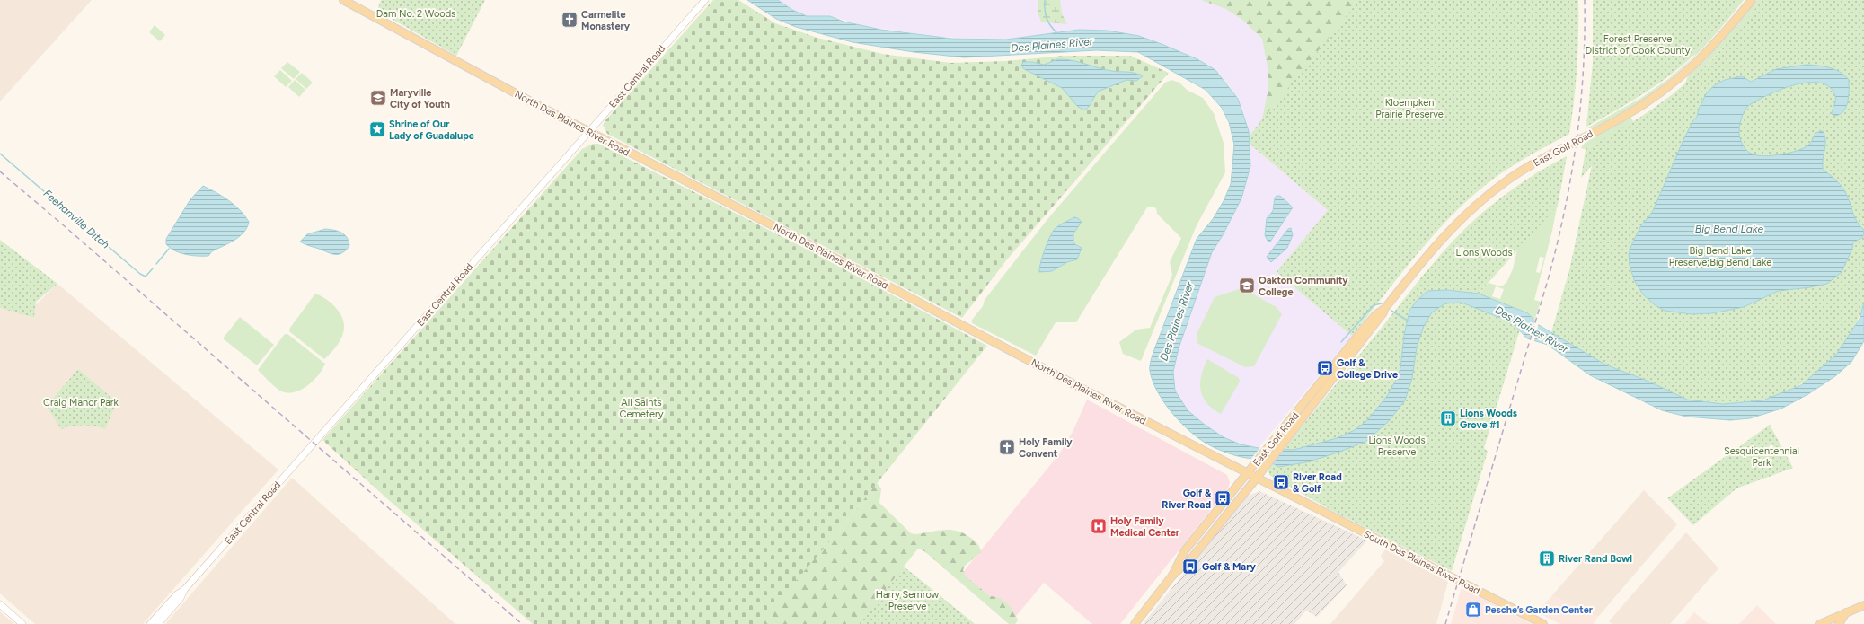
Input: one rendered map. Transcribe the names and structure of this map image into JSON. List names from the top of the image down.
{
  "streets": {
    "main road": [
      "East Central Road",
      "North Des Plaines River Road",
      "East Golf Road",
      "South Des Plaines River Road"
    ]
  },
  "crossings": [
    ["East Central Road", "North Des Plaines River Road"],
    ["North Des Plaines River Road", "East Golf Road"],
    ["North Des Plaines River Road", "South Des Plaines River Road"]
  ],
  "water": ["Des Plaines River", "Feehanville Ditch", "Big Bend Lake"],
  "parks": [
    "Dam No. 2 Woods",
    "Forest Preserve District of Cook County",
    "Kloempken Prairie Preserve",
    "Big Bend Lake Preserve;Big Bend Lake",
    "Lions Woods",
    "Craig Manor Park",
    "All Saints Cemetery",
    "Lions Woods Preserve",
    "Sesquicentennial Park",
    "Harry Semrow Preserve"
  ],
  "places": {
    "church": ["Carmelite Monastery", "Holy Family Convent"],
    "school or university": ["Maryville City of Youth", "Oakton Community College"],
    "place": ["Shrine of Our Lady of Guadalupe"],
    "bus stop": [
      "Golf & College Drive",
      "River Road & Golf",
      "Golf & River Road",
      "Golf & Mary"
    ],
    "building": ["Lions Woods Grove #1", "River Rand Bowl"],
    "hospital": ["Holy Family Medical Center"],
    "shop": ["Pesche’s Garden Center"]
  }
}
